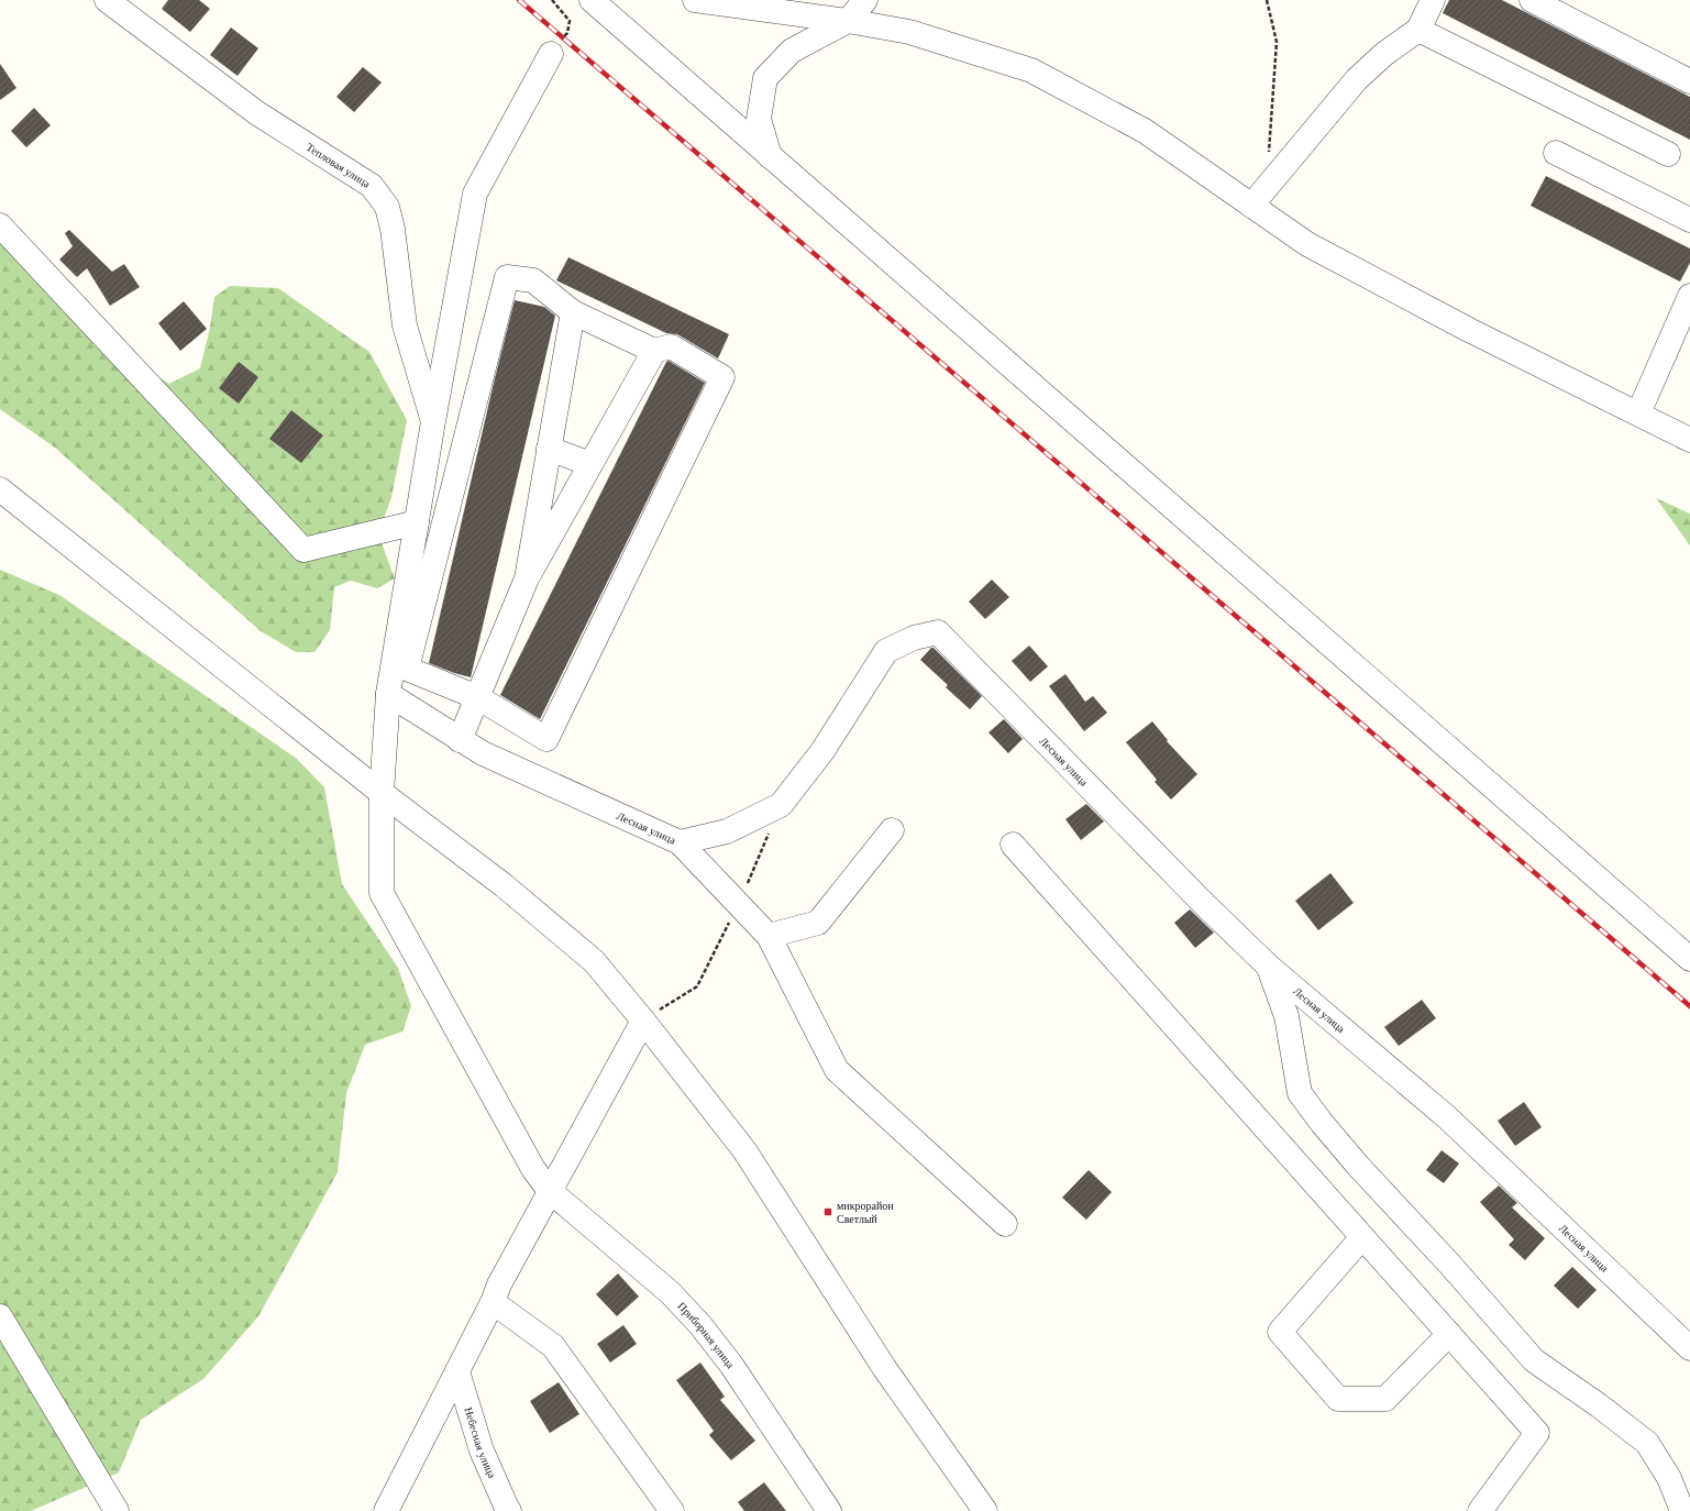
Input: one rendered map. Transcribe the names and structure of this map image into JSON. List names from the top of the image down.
{
  "streets": {
    "street": [
      "Тепловая улица",
      "Лесная улица",
      "Приборная улица",
      "Небесная улица"
    ]
  },
  "crossings": [
    ["Тепловая улица", "Приборная улица"],
    ["Лесная улица", "Приборная улица"]
  ],
  "places": {
    "transit": ["микрорайон Светлый"]
  }
}
